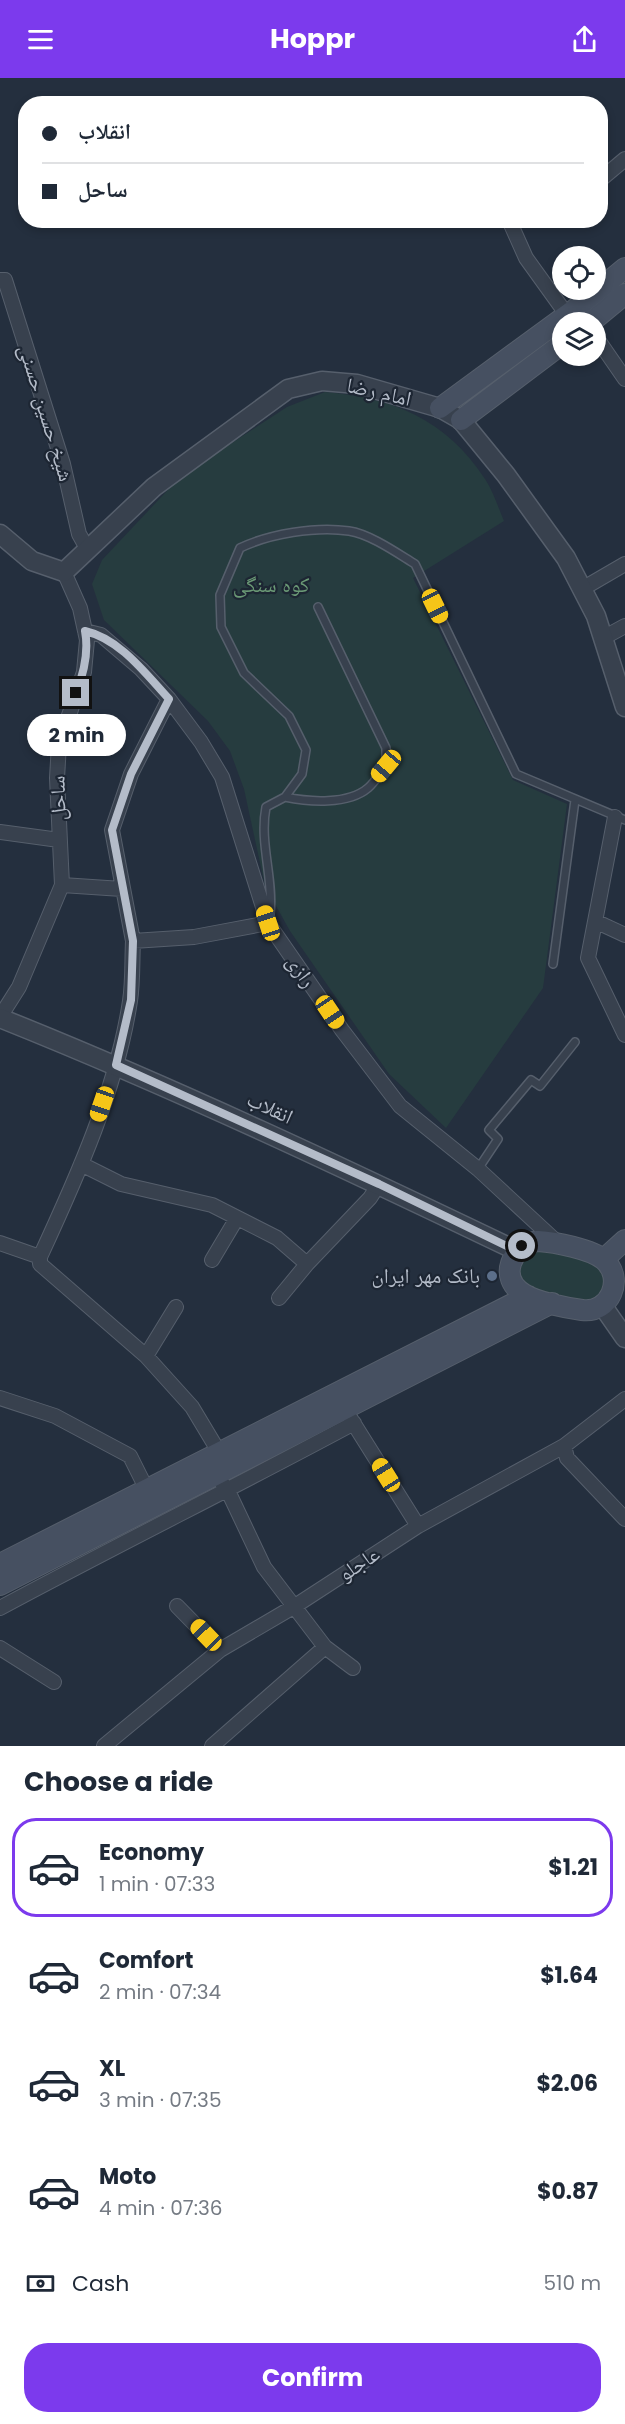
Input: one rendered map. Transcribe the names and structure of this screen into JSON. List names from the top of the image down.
{
  "streets": {
    "street": [
      "امام رضا",
      "شیخ حسین حسنی",
      "ساحل",
      "رازی",
      "انقلاب",
      "عاجلو"
    ]
  },
  "crossings": [
    ["امام رضا", "شیخ حسین حسنی"],
    ["امام رضا", "ساحل"],
    ["ساحل", "رازی"],
    ["ساحل", "انقلاب"]
  ],
  "parks": ["کوه سنگی"],
  "places": ["بانک مهر ایران"],
  "page": {
    "header": "Hoppr",
    "banner": ["انقلاب", "ساحل"],
    "bubble": "2 min",
    "heading": "Choose a ride",
    "list": [
      {
        "name": "Economy",
        "note": "1 min · 07:33",
        "value": "$1.21"
      },
      {
        "name": "Comfort",
        "note": "2 min · 07:34",
        "value": "$1.64"
      },
      {
        "name": "XL",
        "note": "3 min · 07:35",
        "value": "$2.06"
      },
      {
        "name": "Moto",
        "note": "4 min · 07:36",
        "value": "$0.87"
      }
    ],
    "pay": ["Cash", "510 m"],
    "buttons": "Confirm"
  }
}
